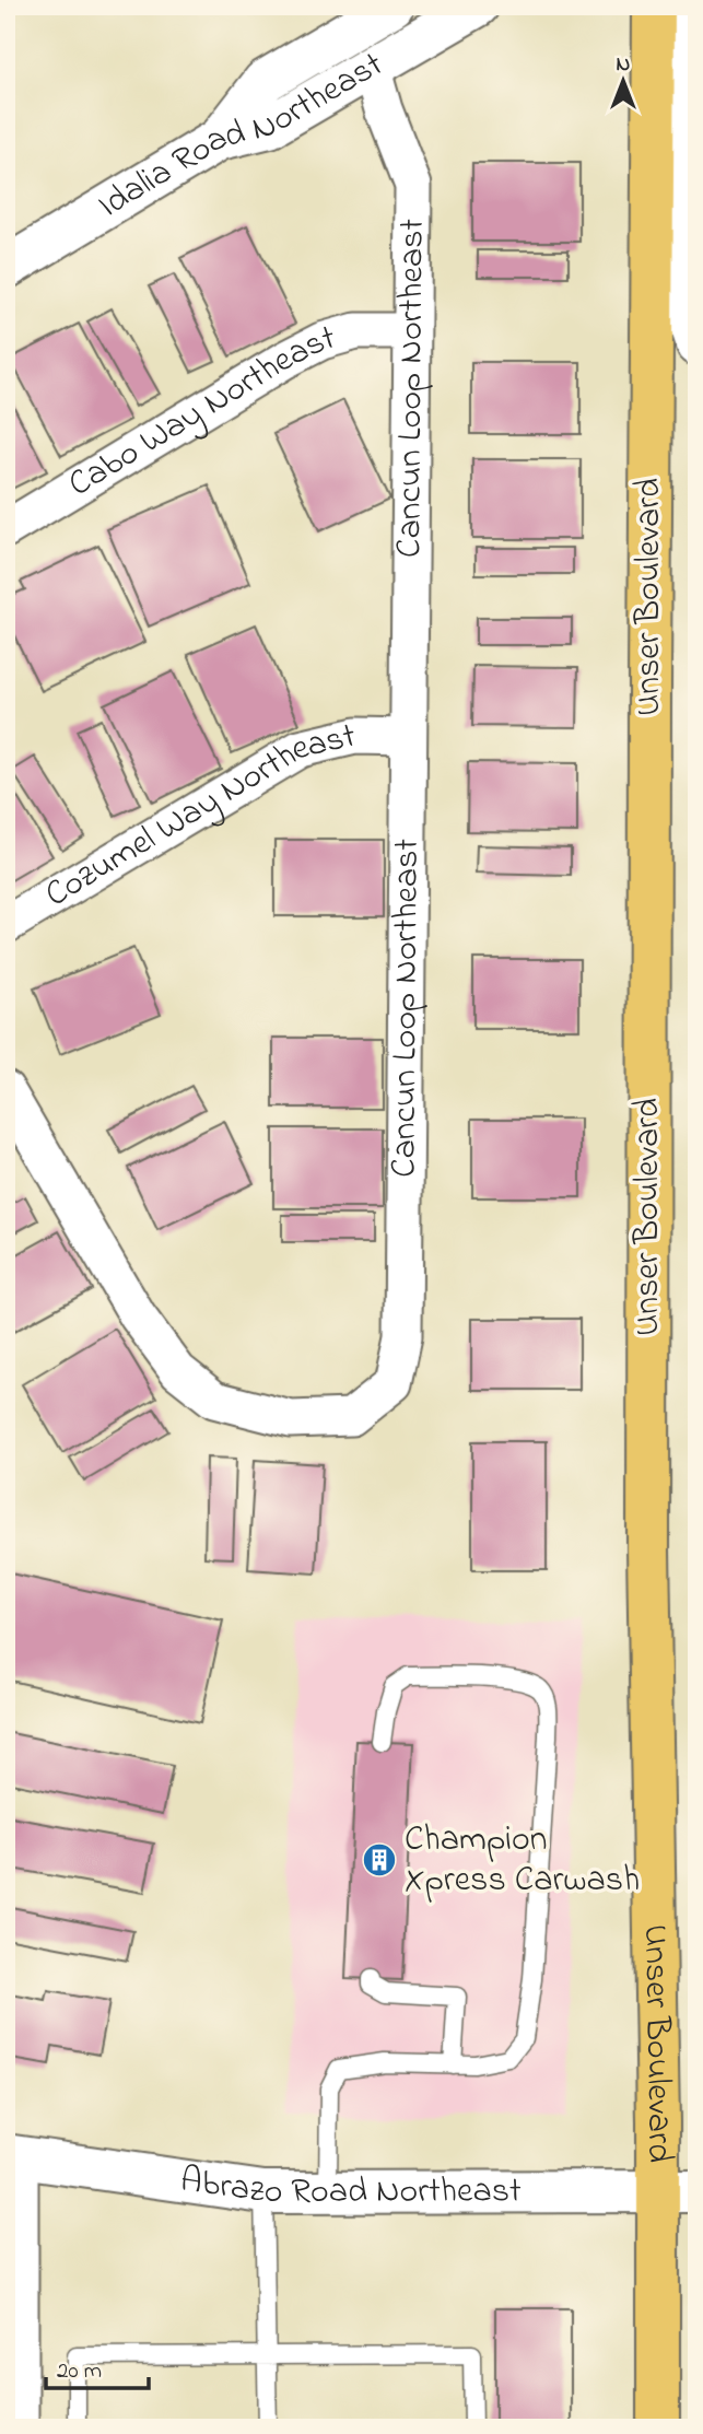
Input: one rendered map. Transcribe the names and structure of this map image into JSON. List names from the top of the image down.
{
  "streets": {
    "main road": ["Unser Boulevard"],
    "street": [
      "Idalia Road Northeast",
      "Cancun Loop Northeast",
      "Cabo Way Northeast",
      "Cozumel Way Northeast",
      "Abrazo Road Northeast"
    ]
  },
  "crossings": [
    ["Idalia Road Northeast", "Cancun Loop Northeast"],
    ["Cancun Loop Northeast", "Cabo Way Northeast"],
    ["Cancun Loop Northeast", "Cozumel Way Northeast"],
    ["Unser Boulevard", "Abrazo Road Northeast"]
  ],
  "places": {
    "building": ["Champion Xpress Carwash"]
  },
  "scale_bar": "20 m",
  "north": "top"
}
